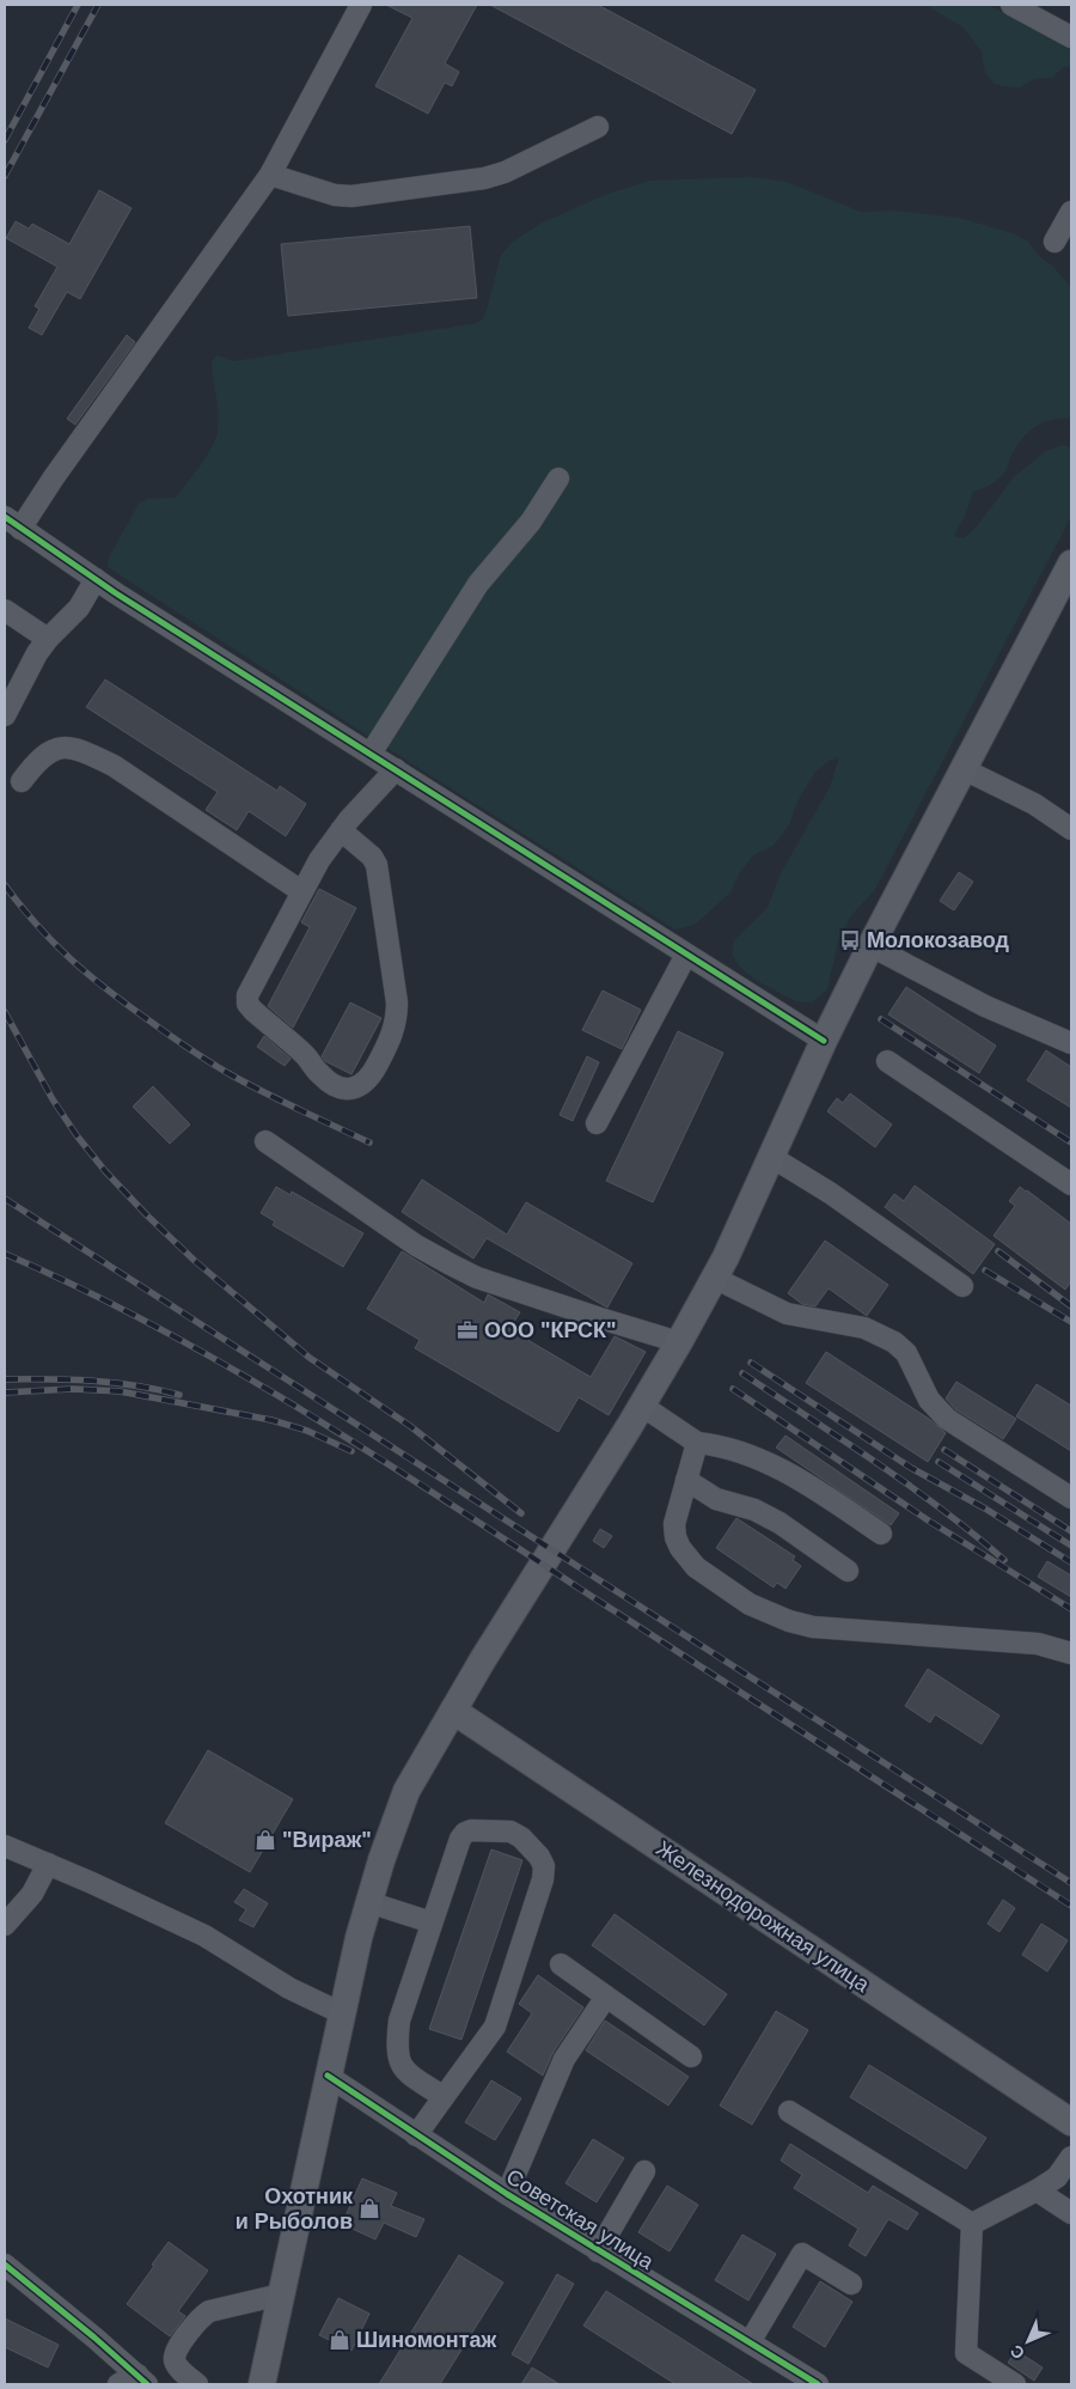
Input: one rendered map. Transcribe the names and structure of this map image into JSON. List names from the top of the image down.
{
  "streets": {
    "main road": ["Железнодорожная улица"],
    "street": ["Советская улица"]
  },
  "places": {
    "bus stop": ["Молокозавод"],
    "office": ["ООО \"КРСК\""],
    "shop": ["\"Вираж\"", "Охотник и Рыболов", "Шиномонтаж"]
  },
  "north": "bottom left"
}
